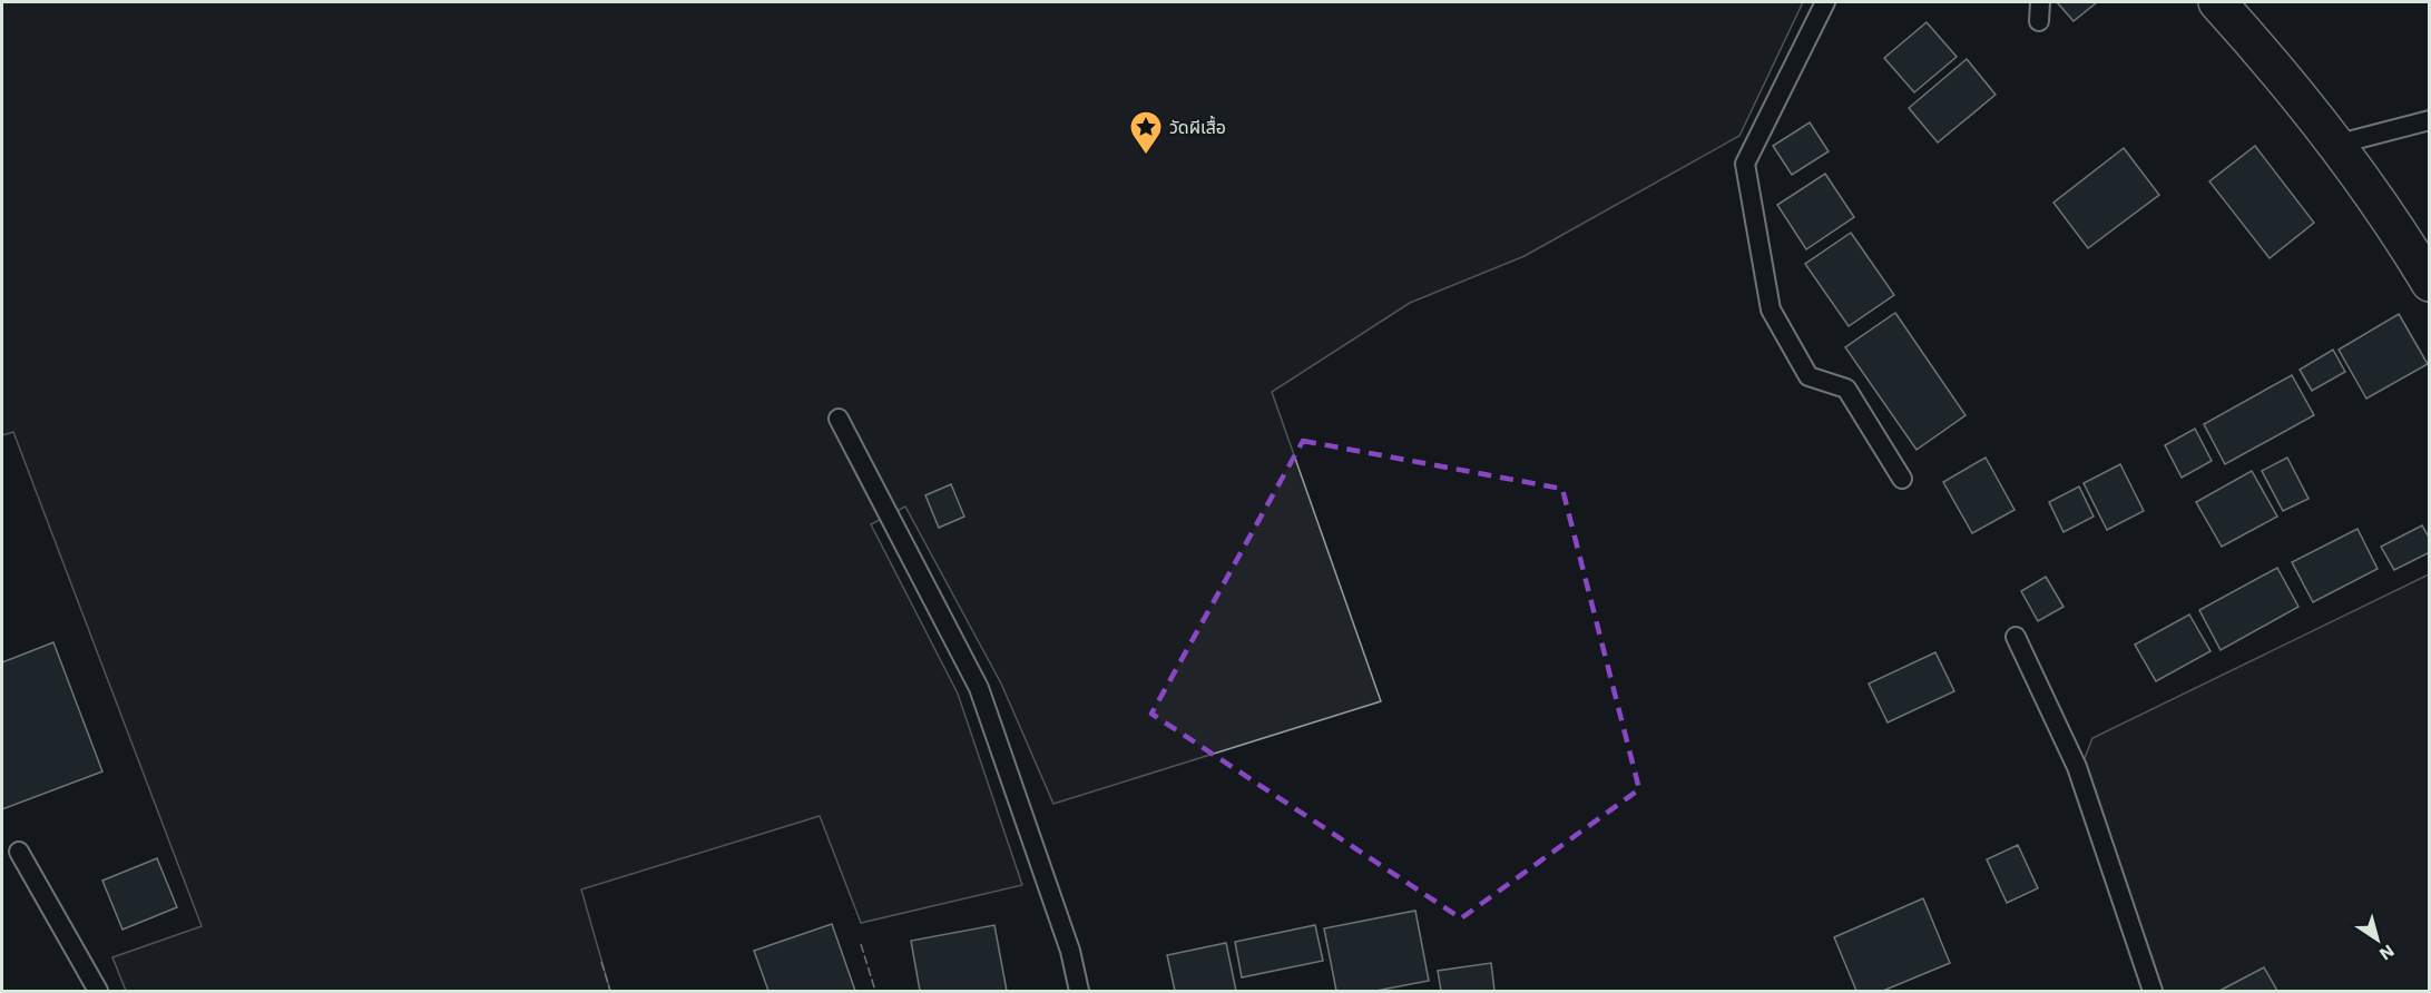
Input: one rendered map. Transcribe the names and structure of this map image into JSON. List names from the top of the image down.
{
  "places": {
    "place": ["วัดผีเสื้อ"]
  },
  "north": "bottom right"
}
